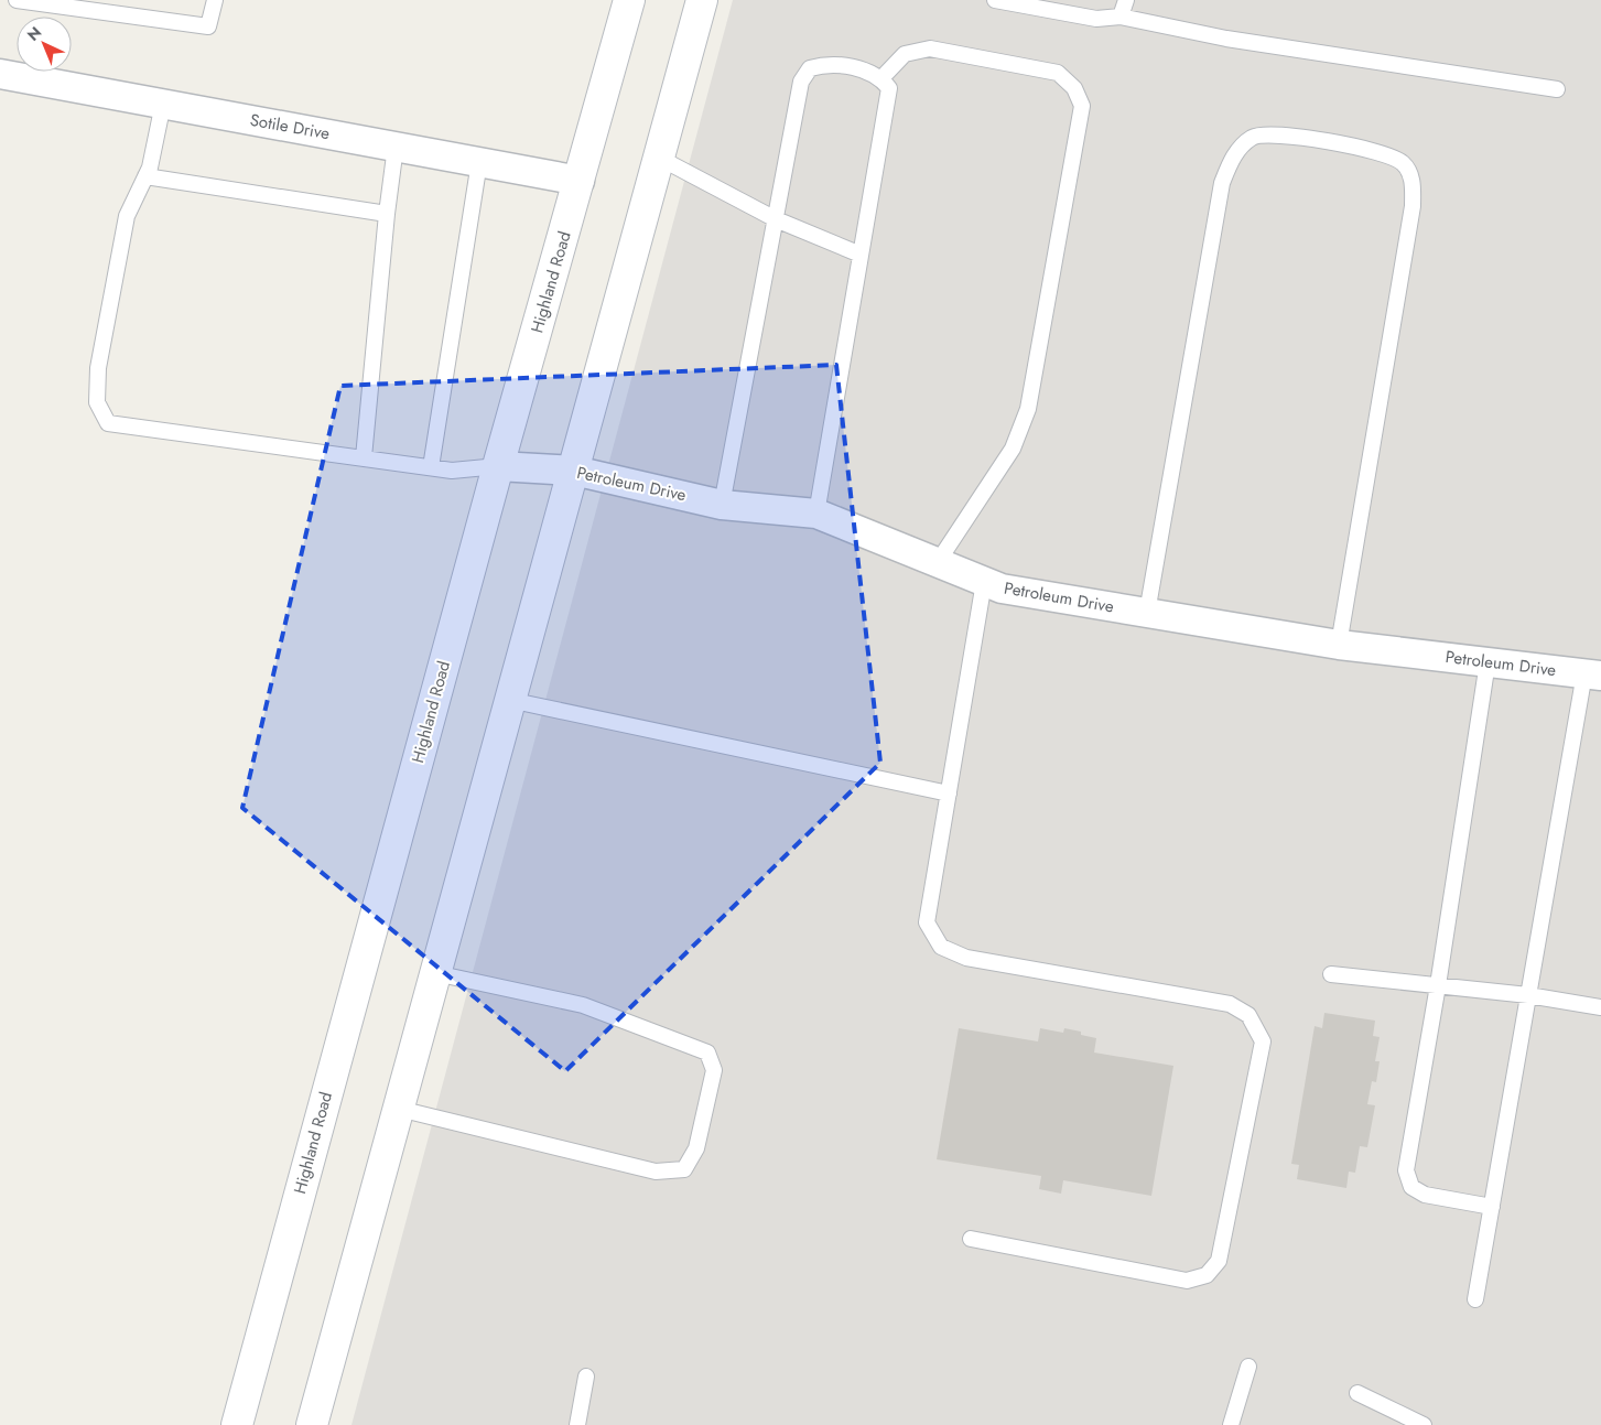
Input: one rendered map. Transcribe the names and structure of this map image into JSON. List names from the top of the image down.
{
  "streets": {
    "main road": ["Highland Road"],
    "street": ["Sotile Drive", "Petroleum Drive"]
  },
  "crossings": [
    ["Sotile Drive", "Highland Road"],
    ["Highland Road", "Petroleum Drive"]
  ],
  "north": "top left"
}
